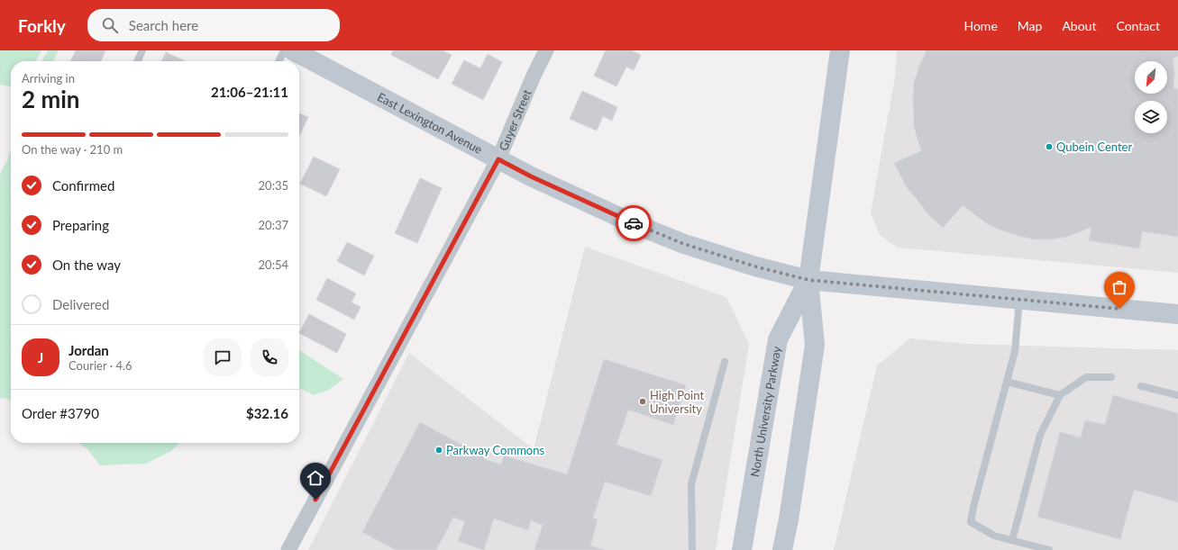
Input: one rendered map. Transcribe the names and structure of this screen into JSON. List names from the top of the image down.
{
  "streets": {
    "main road": ["East Lexington Avenue", "North University Parkway"],
    "street": ["Guyer Street"]
  },
  "crossings": [
    ["Guyer Street", "East Lexington Avenue"],
    ["East Lexington Avenue", "North University Parkway"]
  ],
  "places": ["Qubein Center", "High Point University", "Parkway Commons"],
  "north": "bottom left",
  "page": {
    "header": "Forkly",
    "search": "Search here",
    "nav": [
      "Home",
      "Map",
      "About",
      "Contact"
    ],
    "heading": ["2 min", "Arriving in", "21:06–21:11"],
    "panel": [
      "Jordan",
      "Courier · 4.6",
      "Order #3790",
      "$32.16"
    ],
    "bar": "On the way · 210 m",
    "list": [
      ["Confirmed", "20:35"],
      ["Preparing", "20:37"],
      ["On the way", "20:54"],
      "Delivered"
    ],
    "round": "J"
  }
}
